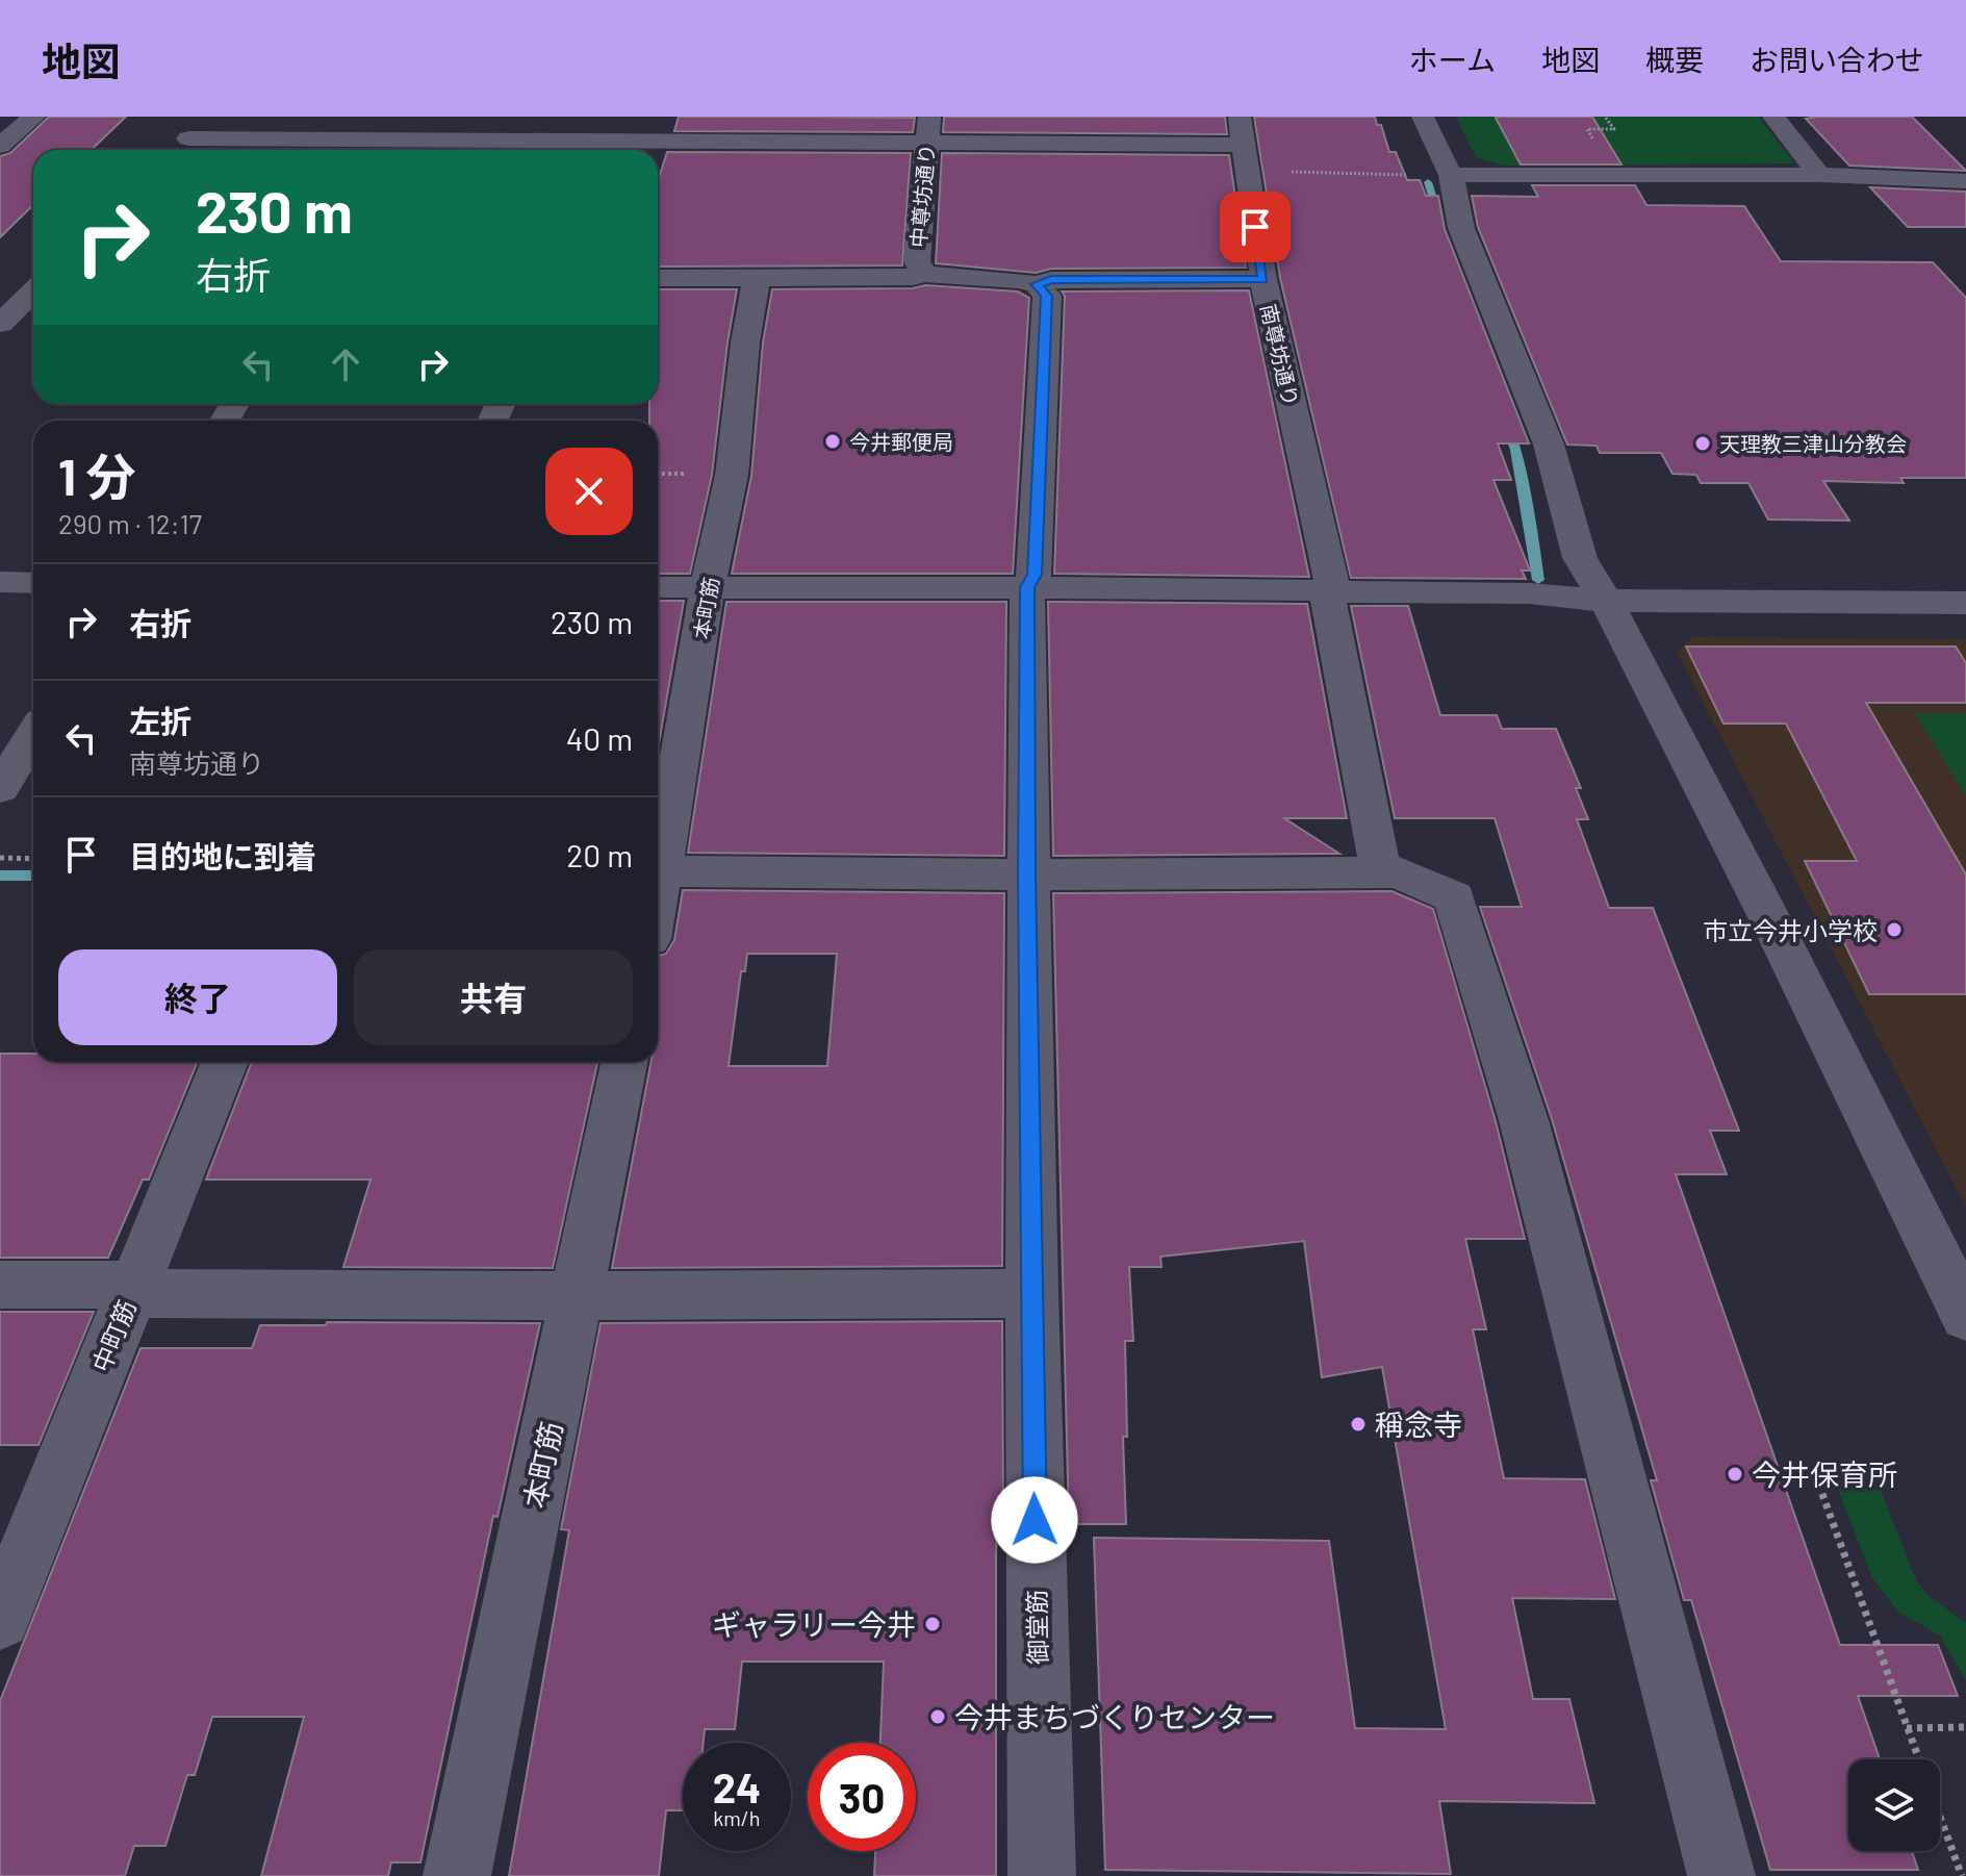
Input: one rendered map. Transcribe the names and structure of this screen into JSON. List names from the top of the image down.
{
  "streets": {
    "street": [
      "中尊坊通り",
      "南尊坊通り",
      "本町筋",
      "中町筋",
      "御堂筋"
    ]
  },
  "places": [
    "今井郵便局",
    "天理教三津山分教会",
    "市立今井小学校",
    "稱念寺",
    "今井保育所",
    "ギャラリー今井",
    "今井まちづくりセンター"
  ],
  "page": {
    "header": "地図",
    "nav": [
      "ホーム",
      "地図",
      "概要",
      "お問い合わせ"
    ],
    "turn": ["230 m", "右折"],
    "heading": ["1 分", "290 m · 12:17"],
    "list": [
      {
        "name": "右折",
        "value": "230 m"
      },
      {
        "name": "左折",
        "note": "南尊坊通り",
        "value": "40 m"
      },
      {
        "name": "目的地に到着",
        "value": "20 m"
      }
    ],
    "buttons": ["終了", "共有"],
    "speed": "24 km/h",
    "limit": "30"
  }
}
